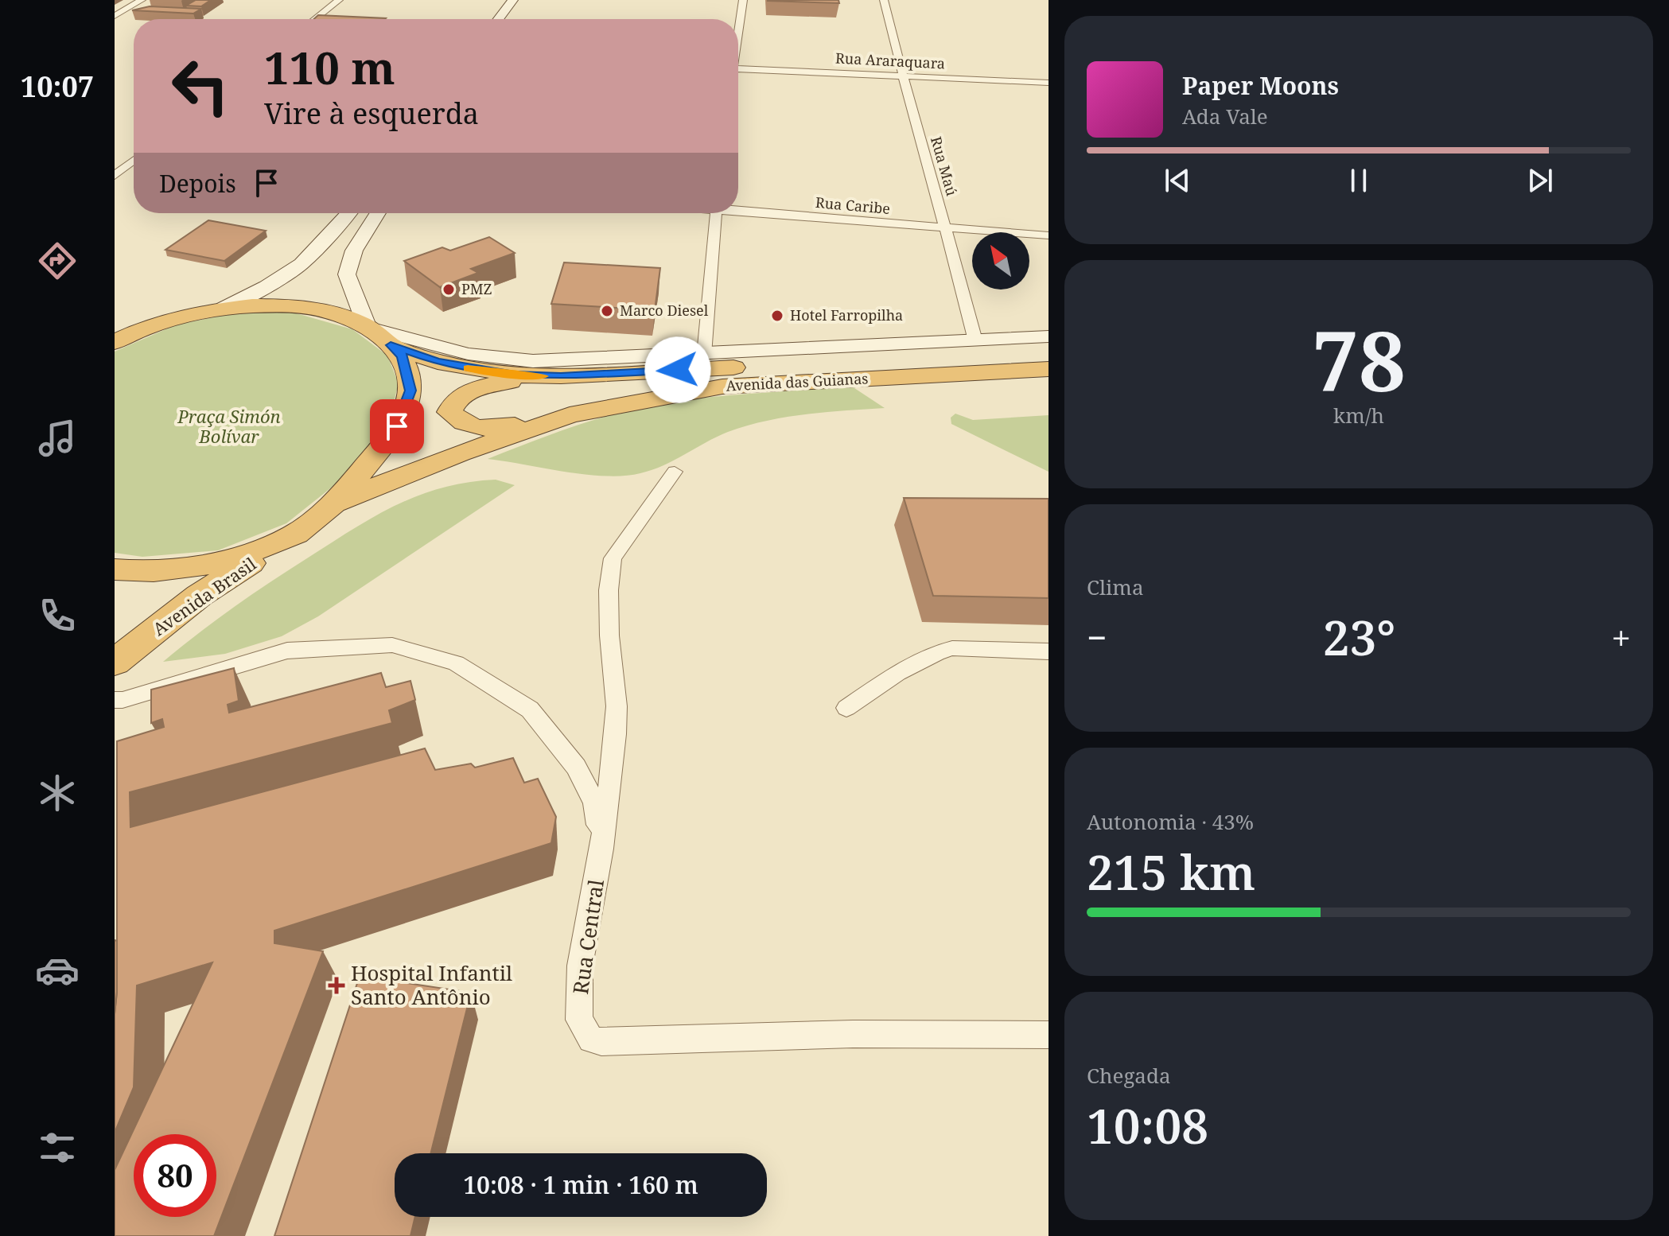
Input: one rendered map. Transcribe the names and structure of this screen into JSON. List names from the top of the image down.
{
  "streets": {
    "highway": ["Avenida das Guianas", "Avenida Brasil"],
    "street": [
      "Rua Araraquara",
      "Rua Maú",
      "Rua Caribe",
      "Rua Central"
    ]
  },
  "crossings": [
    ["Rua Araraquara", "Rua Maú"],
    ["Rua Maú", "Rua Caribe"],
    ["Rua Maú", "Avenida das Guianas"]
  ],
  "parks": ["Praça Simón Bolívar"],
  "places": {
    "other": ["PMZ", "Marco Diesel", "Hotel Farropilha"],
    "health": ["Hospital Infantil Santo Antônio"]
  },
  "north": "top left",
  "page": {
    "tabs": "10:07",
    "turn": ["110 m", "Vire à esquerda"],
    "song": ["Paper Moons", "Ada Vale"],
    "then": "Depois",
    "tile": [
      ["78", "km/h"],
      "Clima",
      ["Autonomia · 43%", "215 km"],
      ["Chegada", "10:08"]
    ],
    "heat": ["−", "23°", "+"],
    "limit": "80",
    "trip": "10:08 · 1 min · 160 m"
  }
}
